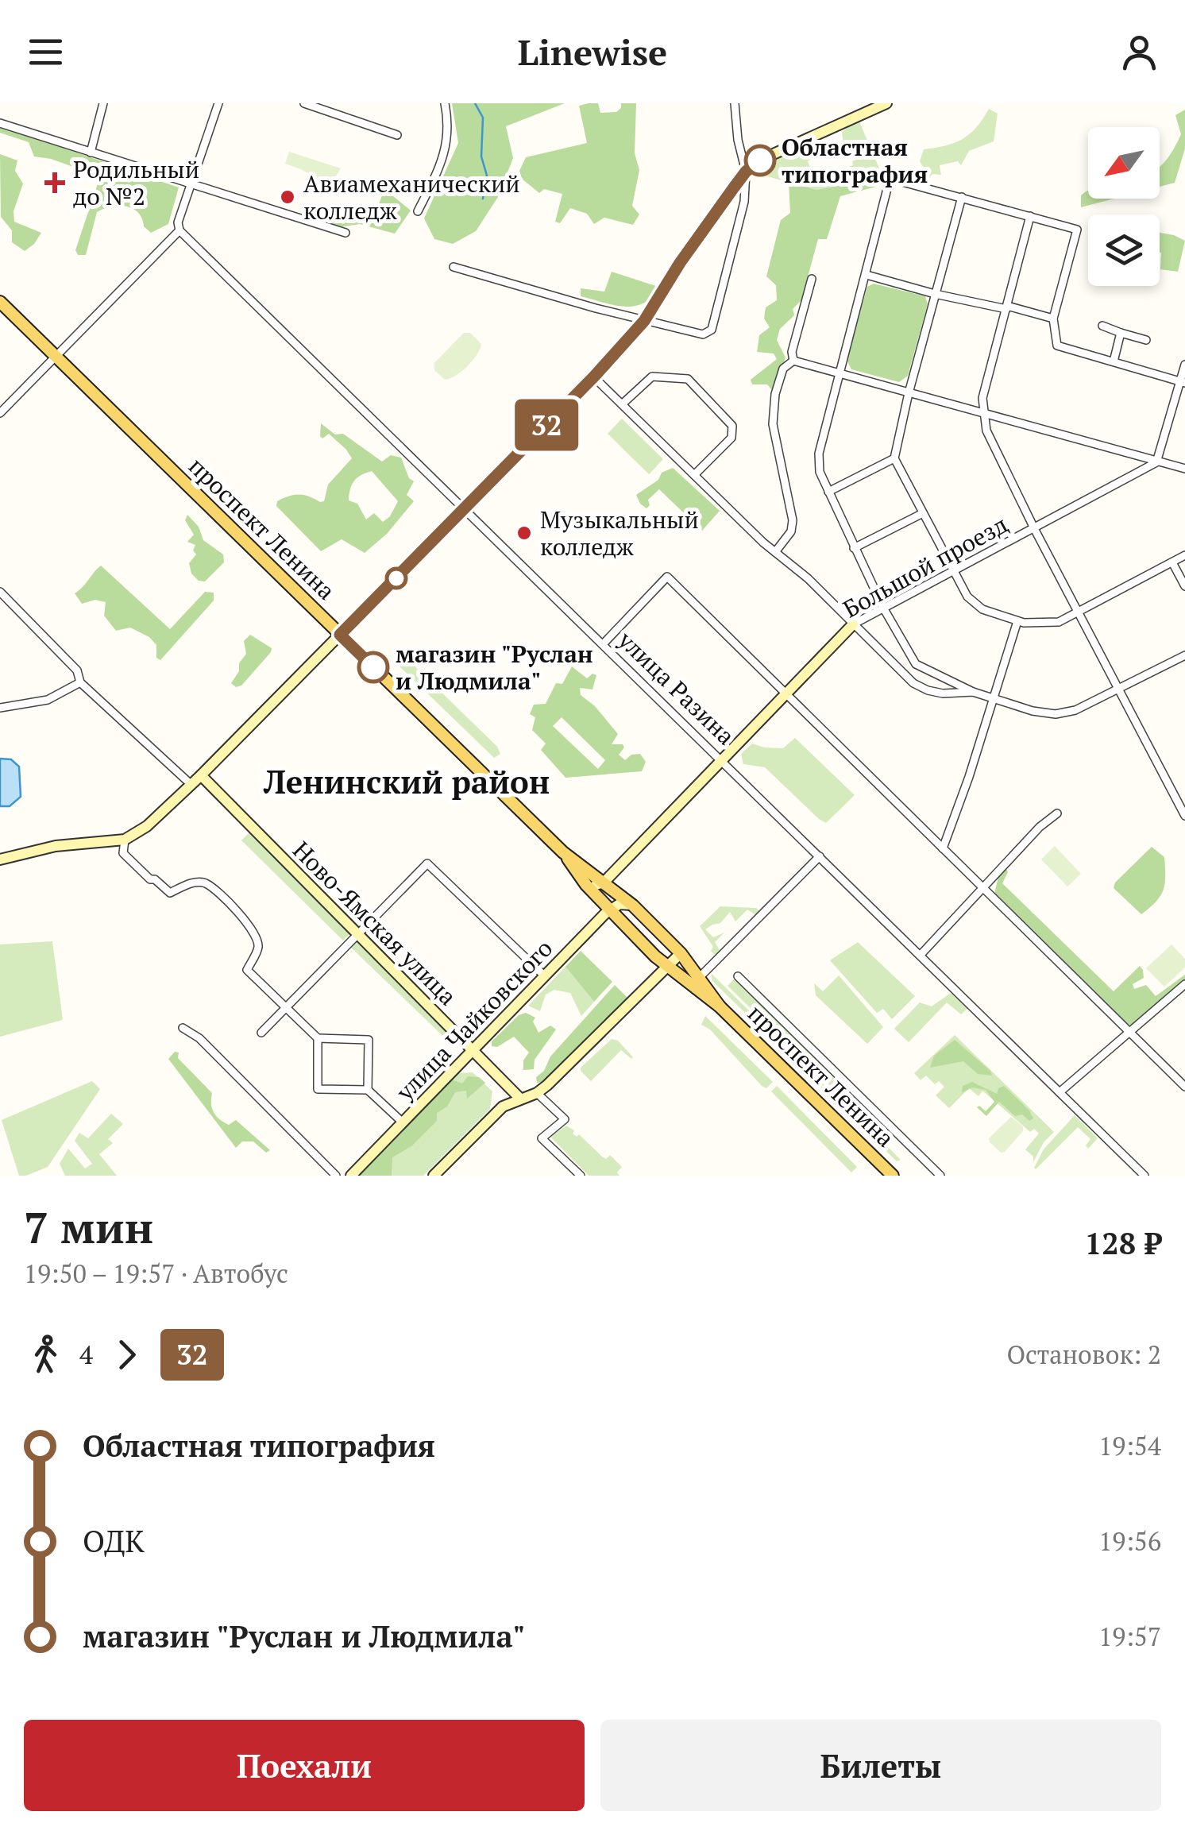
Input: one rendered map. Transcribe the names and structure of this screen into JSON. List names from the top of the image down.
{
  "streets": {
    "main road": ["проспект Ленина"],
    "street": [
      "Большой проезд",
      "улица Разина",
      "Ново-Ямская улица",
      "улица Чайковского"
    ]
  },
  "crossings": [
    ["проспект Ленина", "Большой проезд"],
    ["проспект Ленина", "улица Чайковского"],
    ["Большой проезд", "улица Разина"],
    ["Ново-Ямская улица", "улица Чайковского"]
  ],
  "districts": ["Ленинский район"],
  "places": {
    "other": [
      "Областная типография",
      "Авиамеханический колледж",
      "Музыкальный колледж",
      "магазин \"Руслан и Людмила\""
    ],
    "health": ["Родильный до №2"]
  },
  "lines": ["bus line 32"],
  "north": "bottom left",
  "page": {
    "header": "Linewise",
    "on_map": "32",
    "heading": ["7 мин", "19:50 – 19:57 · Автобус", "128 ₽"],
    "legs": ["4", "32", "Остановок: 2"],
    "list": [
      {
        "name": "Областная типография",
        "value": "19:54"
      },
      {
        "name": "ОДК",
        "value": "19:56"
      },
      {
        "name": "магазин \"Руслан и Людмила\"",
        "value": "19:57"
      }
    ],
    "buttons": ["Поехали", "Билеты"]
  }
}
